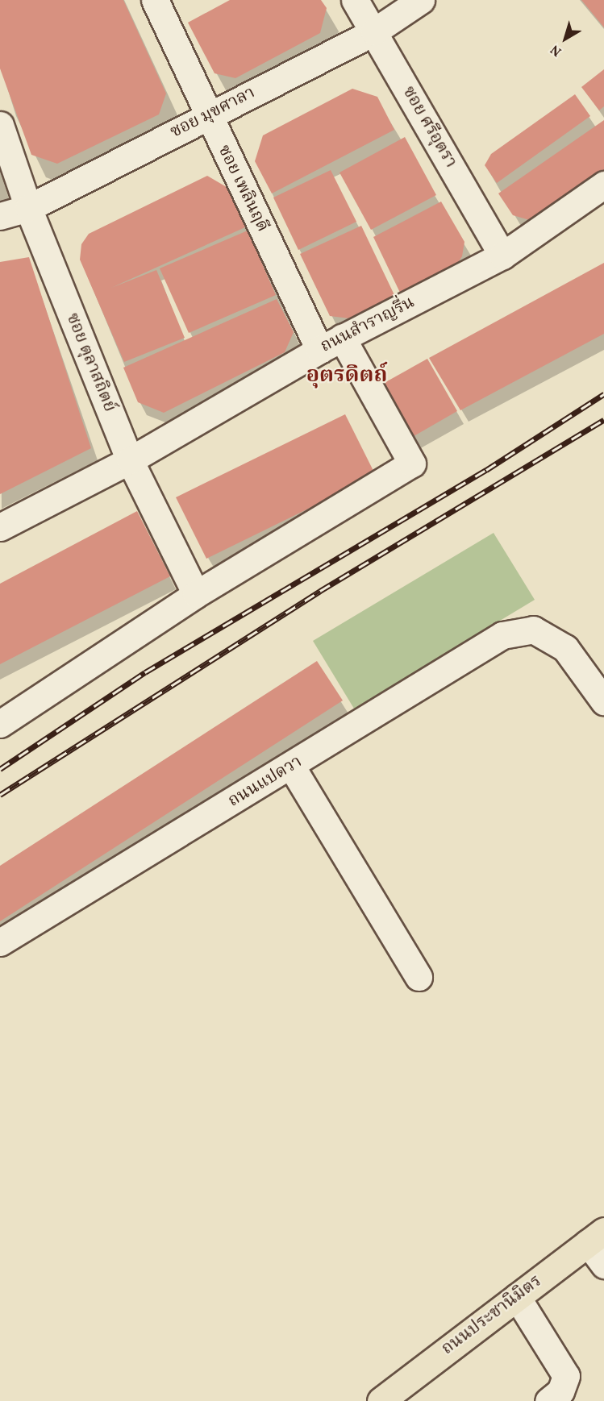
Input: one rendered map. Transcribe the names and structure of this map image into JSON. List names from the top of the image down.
{
  "streets": {
    "main road": ["ถนนประชานิมิตร"],
    "street": [
      "ซอย มุขศาลา",
      "ซอย ศรีอุตรา",
      "ซอย เพลินฤดี",
      "ถนนสำราญรื่น",
      "ซอย ตุลาสถิตย์",
      "ถนนแปดวา"
    ]
  },
  "crossings": [
    ["ซอย มุขศาลา", "ซอย ศรีอุตรา"],
    ["ซอย มุขศาลา", "ซอย เพลินฤดี"],
    ["ซอย มุขศาลา", "ซอย ตุลาสถิตย์"],
    ["ซอย ศรีอุตรา", "ถนนสำราญรื่น"],
    ["ซอย เพลินฤดี", "ถนนสำราญรื่น"],
    ["ซอย เพลินฤดี", "ซอย ตุลาสถิตย์"],
    ["ถนนสำราญรื่น", "ซอย ตุลาสถิตย์"]
  ],
  "districts": ["อุตรดิตถ์"],
  "north": "bottom left"
}
